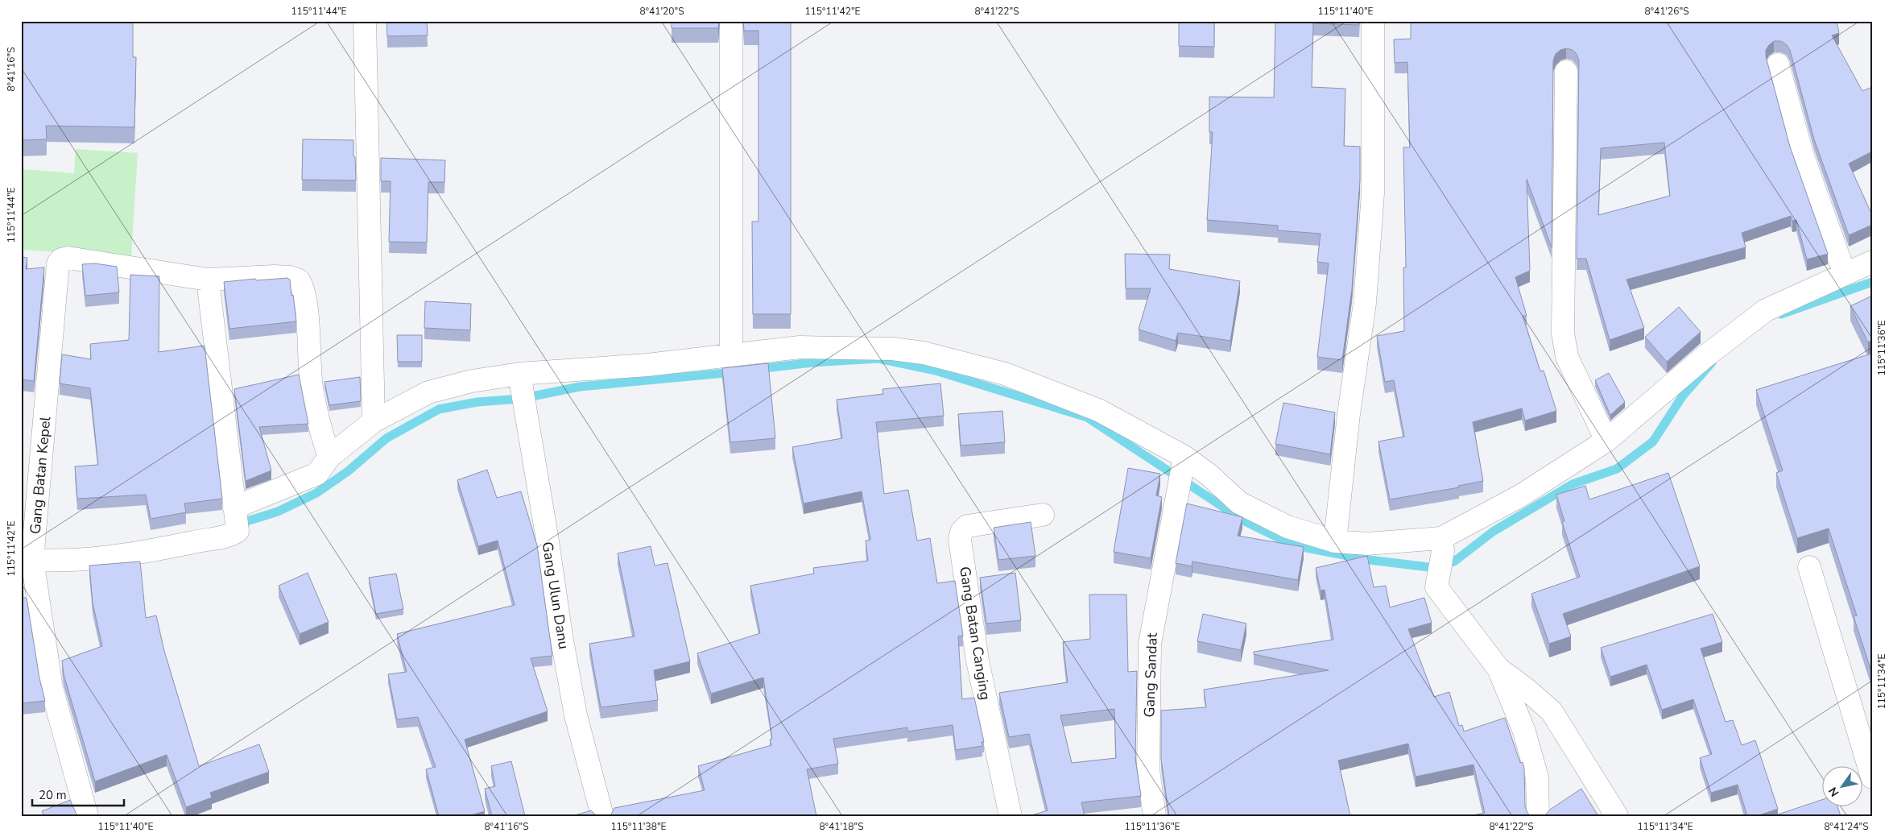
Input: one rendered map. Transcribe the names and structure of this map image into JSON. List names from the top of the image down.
{
  "streets": {
    "street": [
      "Gang Batan Kepel",
      "Gang Ulun Danu",
      "Gang Batan Canging",
      "Gang Sandat"
    ]
  },
  "scale_bar": "20 m",
  "north": "bottom left",
  "coordinates": [
    "115°11'44\"E",
    "8°41'20\"S",
    "115°11'42\"E",
    "8°41'22\"S",
    "115°11'40\"E",
    "8°41'26\"S",
    "8°41'16\"S",
    "115°11'36\"E",
    "115°11'34\"E",
    "115°11'38\"E",
    "8°41'18\"S",
    "8°41'24\"S"
  ]
}
